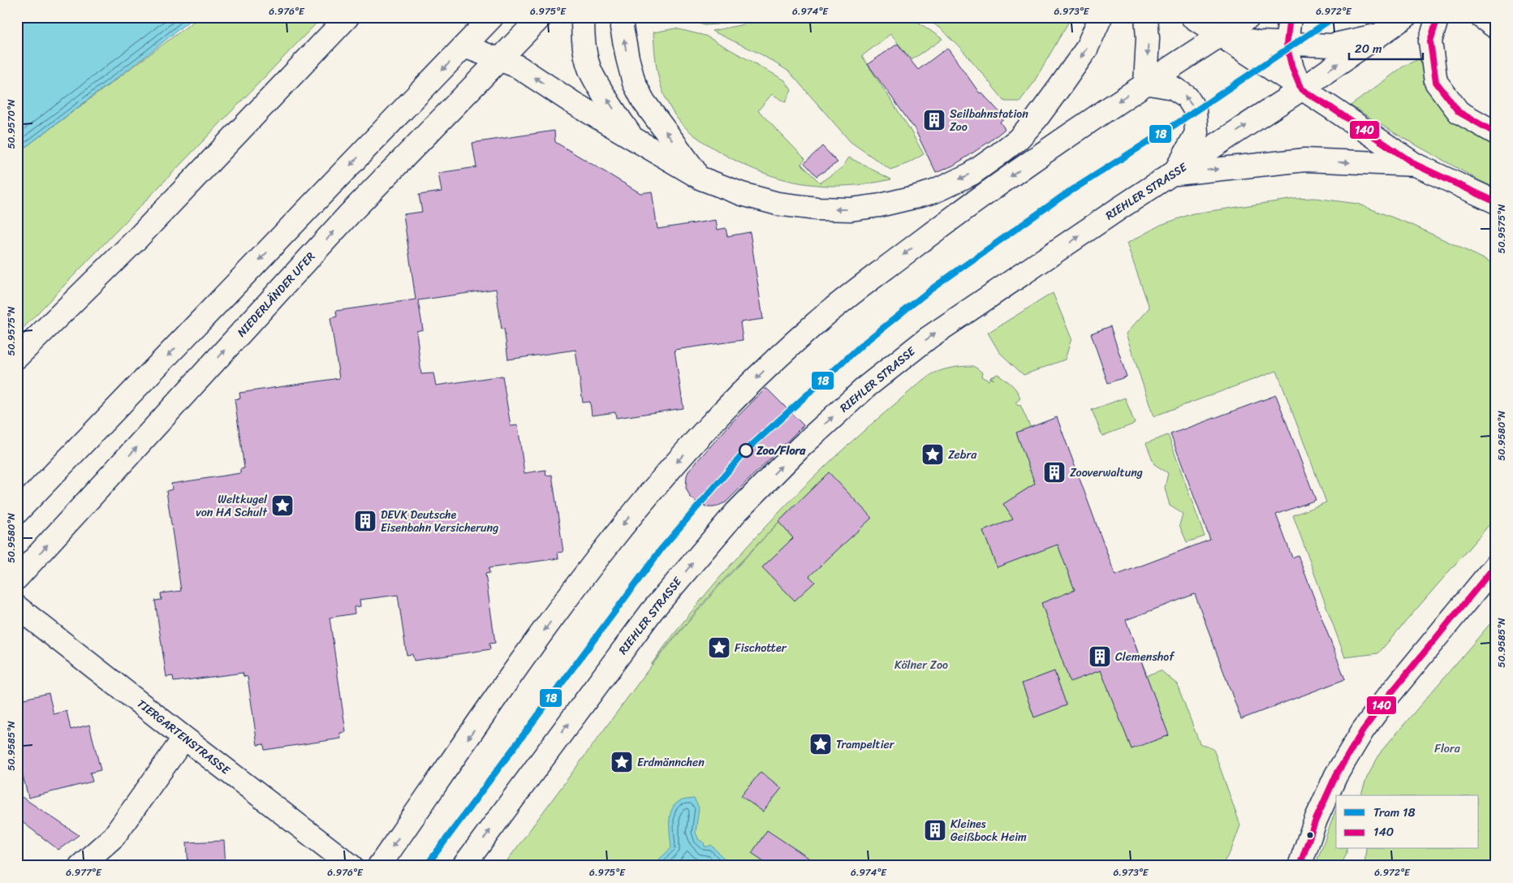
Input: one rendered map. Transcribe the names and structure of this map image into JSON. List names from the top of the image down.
{
  "streets": {
    "main road": ["RIEHLER STRASSE", "NIEDERLÄNDER UFER", "TIERGARTENSTRASSE"]
  },
  "parks": ["Kölner Zoo", "Flora"],
  "places": {
    "building": [
      "Seilbahnstation Zoo",
      "Zooverwaltung",
      "DEVK Deutsche Eisenbahn Versicherung",
      "Clemenshof",
      "Kleines Geißbock Heim"
    ],
    "other": ["Zoo/Flora"],
    "place": [
      "Zebra",
      "Weltkugel von HA Schult",
      "Fischotter",
      "Trampeltier",
      "Erdmännchen"
    ]
  },
  "lines": ["tram line 18", "transit line 140"],
  "legend": ["Tram 18", "140"],
  "scale_bar": "20 m",
  "coordinates": [
    "6.976°E",
    "6.975°E",
    "6.974°E",
    "6.973°E",
    "6.972°E",
    "50.9570°N",
    "50.9575°N",
    "50.9580°N",
    "50.9585°N",
    "6.977°E"
  ]
}
